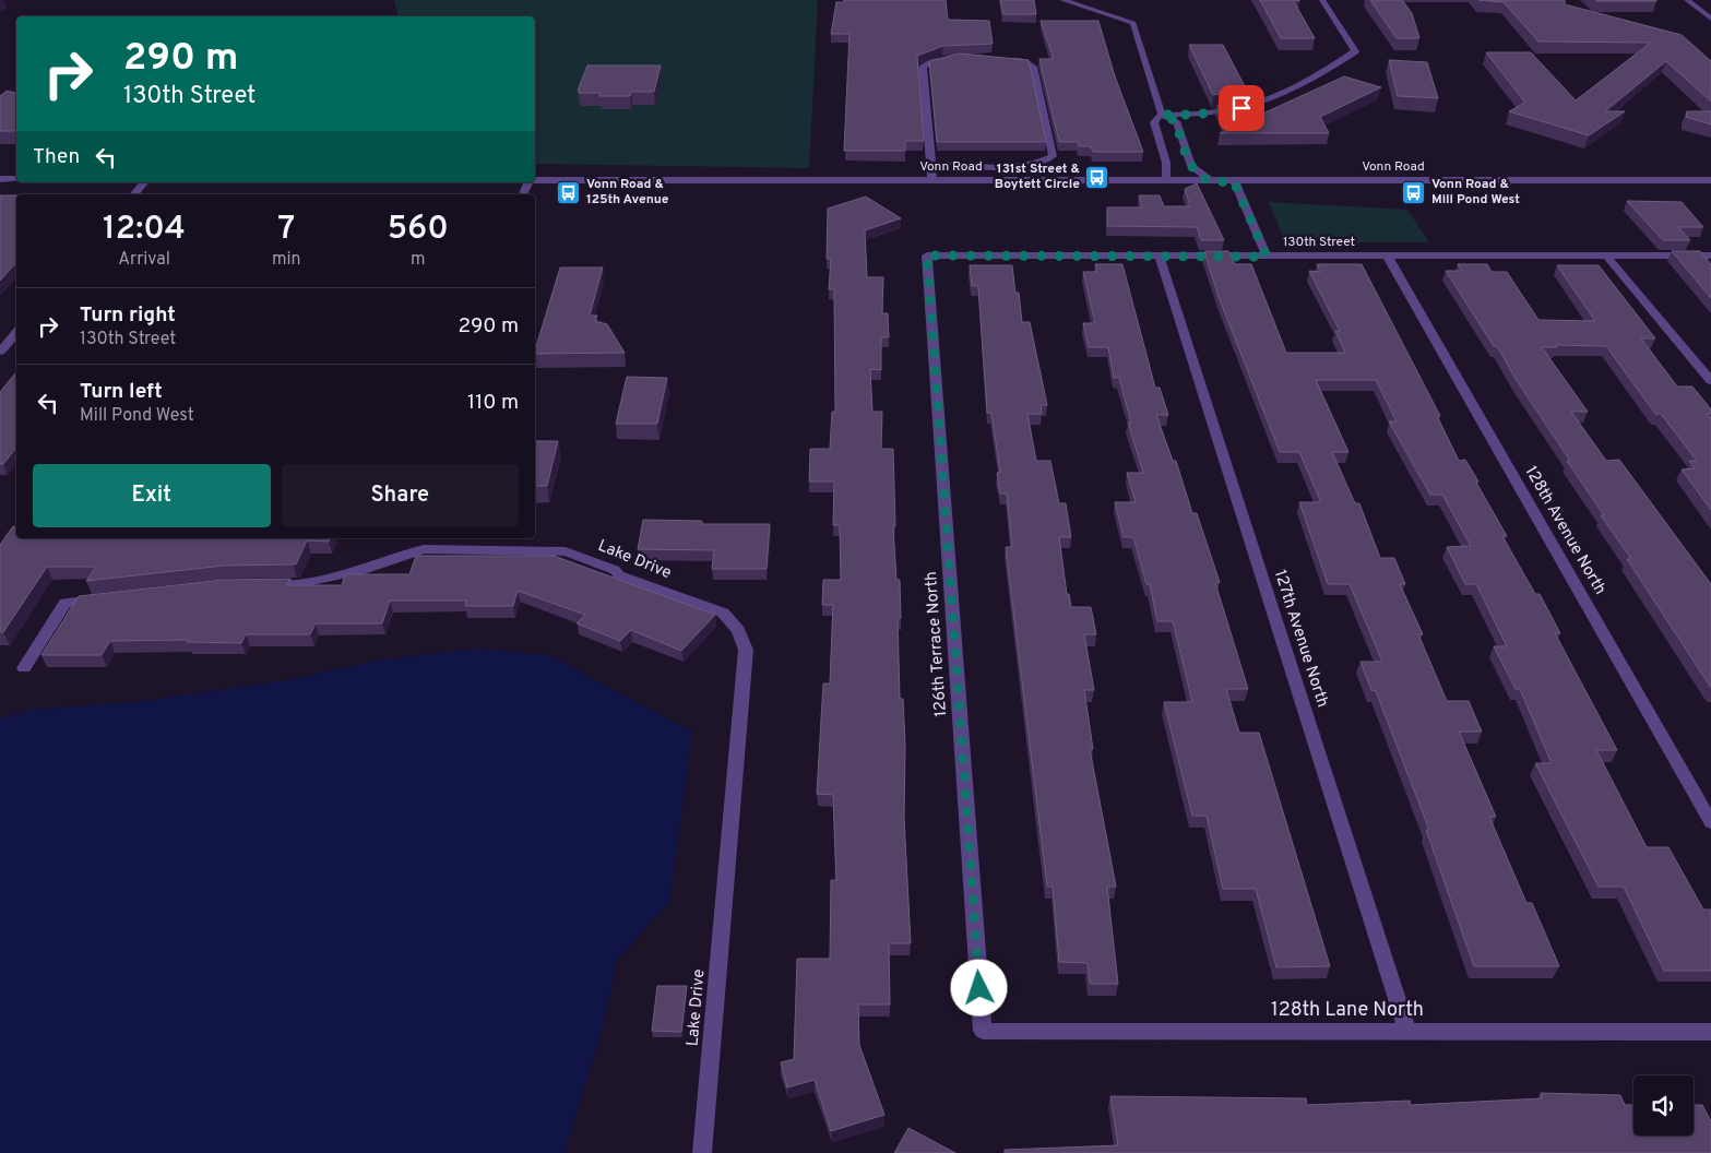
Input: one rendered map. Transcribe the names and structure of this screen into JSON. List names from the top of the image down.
{
  "streets": {
    "street": [
      "Vonn Road",
      "130th Street",
      "128th Avenue North",
      "Lake Drive",
      "127th Avenue North",
      "126th Terrace North",
      "128th Lane North"
    ]
  },
  "crossings": [
    ["130th Street", "128th Avenue North"],
    ["130th Street", "127th Avenue North"],
    ["130th Street", "126th Terrace North"],
    ["127th Avenue North", "128th Lane North"],
    ["126th Terrace North", "128th Lane North"]
  ],
  "places": {
    "bus stop": ["131st Street & Boytett Circle", "Vonn Road & 125th Avenue", "Vonn Road & Mill Pond West"]
  },
  "page": {
    "turn": ["290 m", "130th Street"],
    "then": "Then",
    "eta": [
      "12:04",
      "Arrival",
      "7",
      "min",
      "560",
      "m"
    ],
    "list": [
      {
        "name": "Turn right",
        "note": "130th Street",
        "value": "290 m"
      },
      {
        "name": "Turn left",
        "note": "Mill Pond West",
        "value": "110 m"
      }
    ],
    "buttons": ["Exit", "Share"]
  }
}
